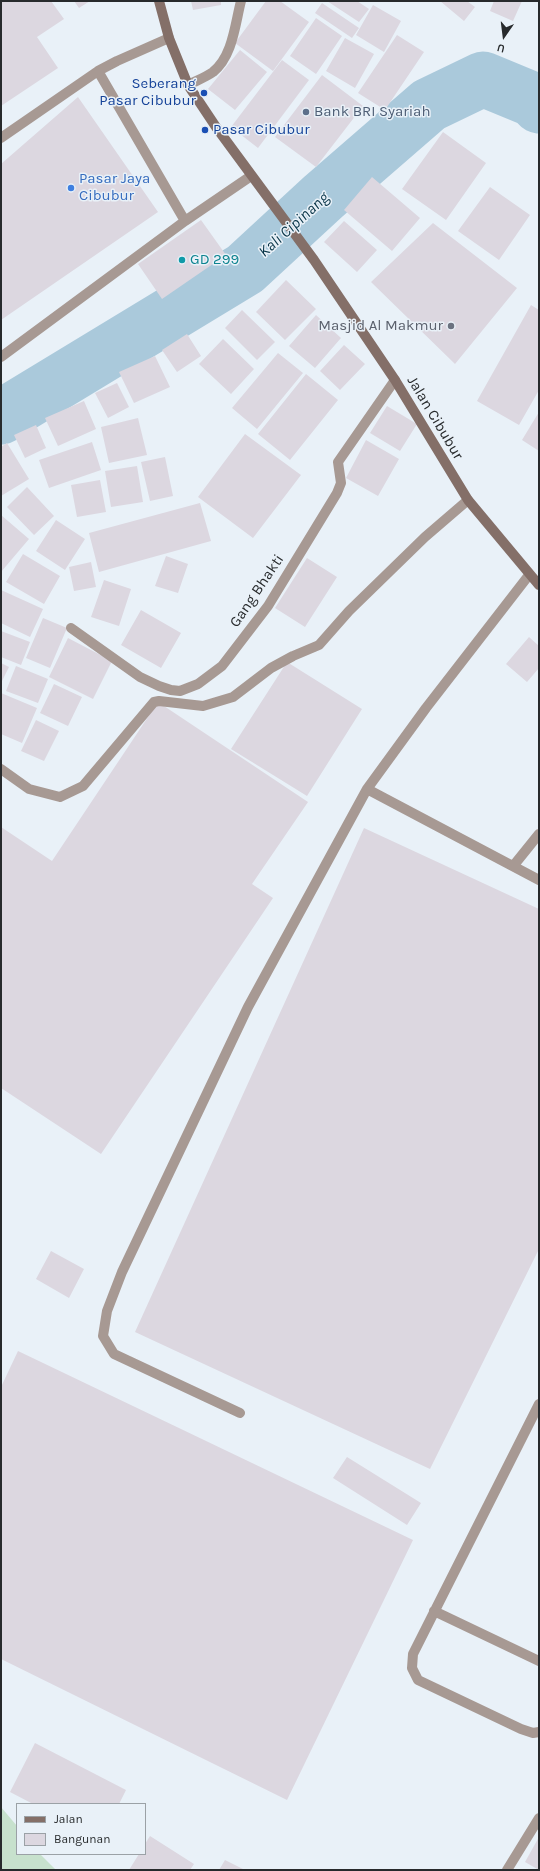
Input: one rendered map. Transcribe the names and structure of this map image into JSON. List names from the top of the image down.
{
  "streets": {
    "street": ["Jalan Cibubur", "Gang Bhakti"]
  },
  "crossings": [
    ["Jalan Cibubur", "Gang Bhakti"]
  ],
  "water": ["Kali Cipinang"],
  "places": [
    "Seberang Pasar Cibubur",
    "Bank BRI Syariah",
    "Pasar Cibubur",
    "Pasar Jaya Cibubur",
    "GD 299",
    "Masjid Al Makmur"
  ],
  "legend": ["Jalan", "Bangunan"],
  "north": "bottom"
}
